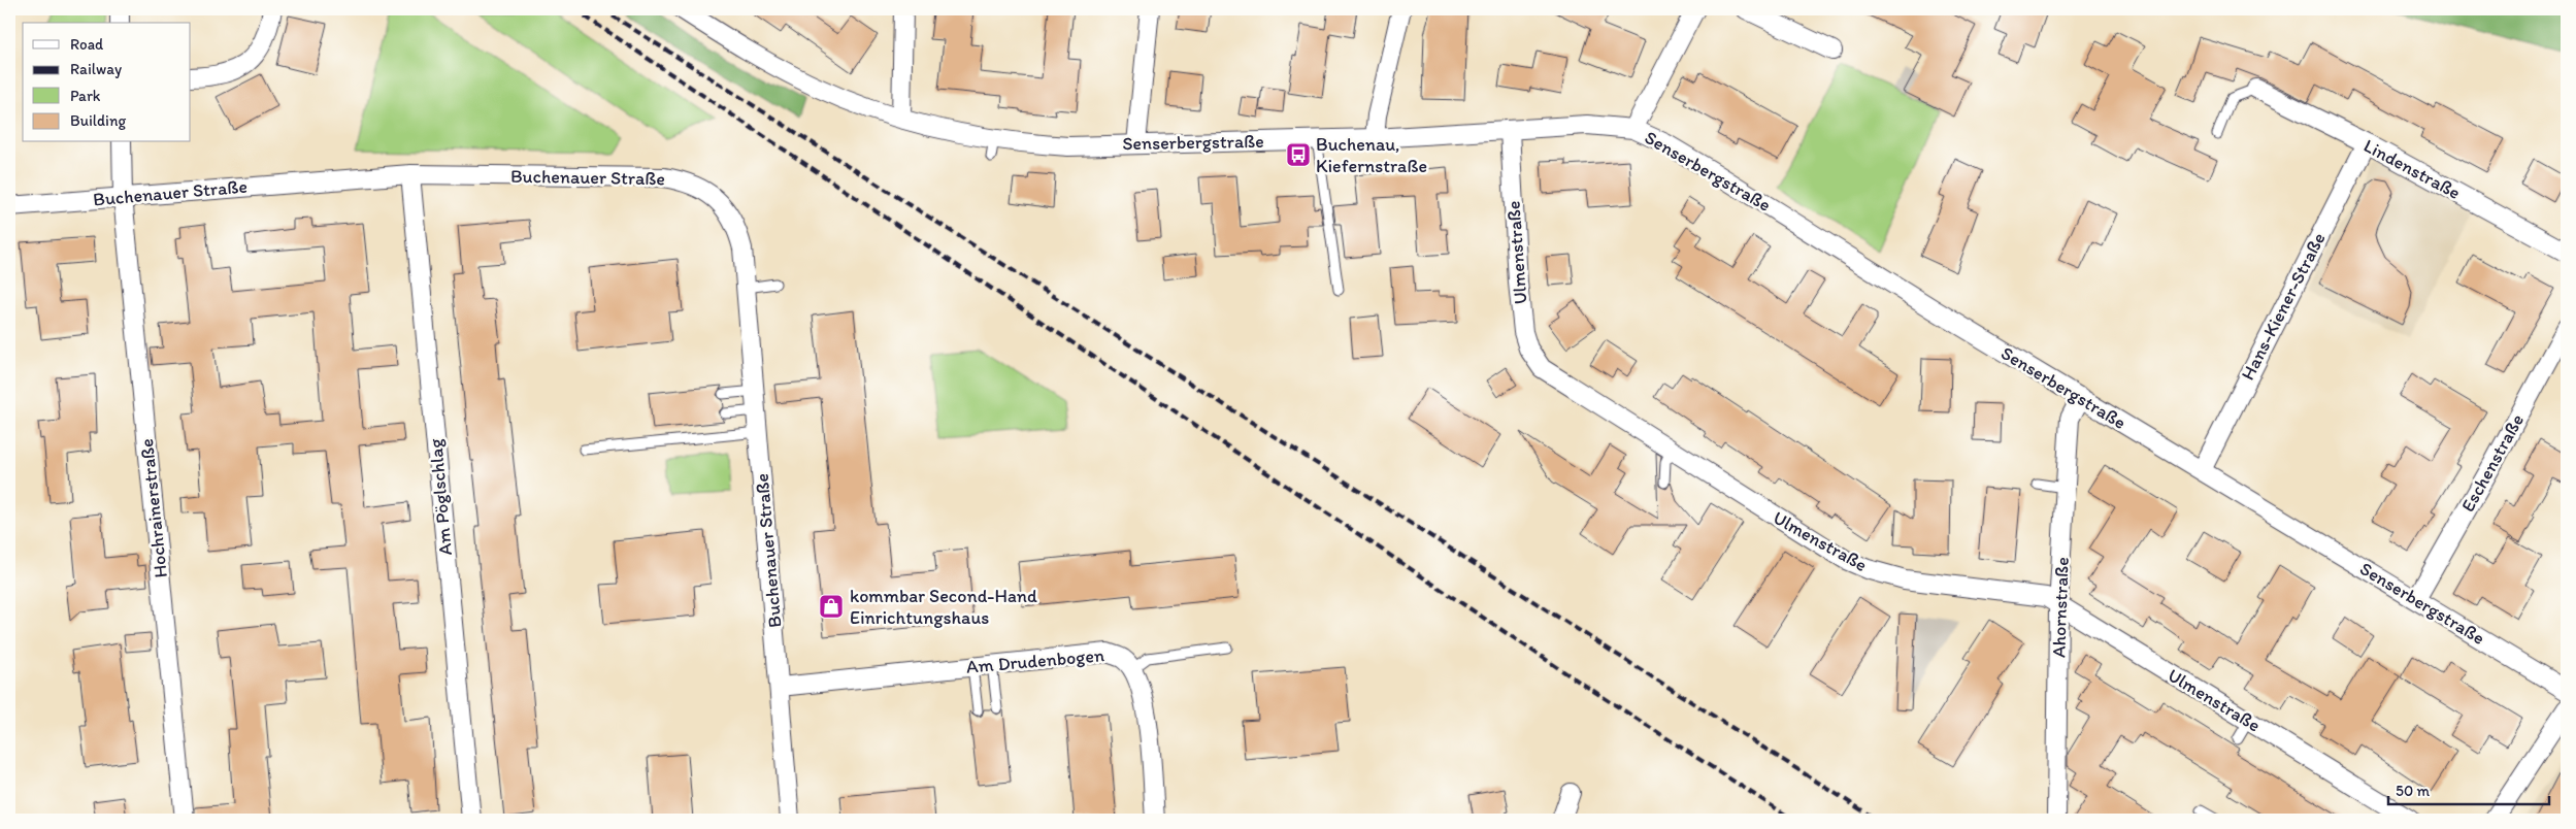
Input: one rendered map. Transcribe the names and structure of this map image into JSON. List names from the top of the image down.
{
  "streets": {
    "street": [
      "Senserbergstraße",
      "Lindenstraße",
      "Buchenauer Straße",
      "Ulmenstraße",
      "Hans-Kiener-Straße",
      "Eschenstraße",
      "Am Pöglschlag",
      "Hochrainerstraße",
      "Ahornstraße",
      "Am Drudenbogen"
    ]
  },
  "crossings": [
    ["Senserbergstraße", "Ulmenstraße"],
    ["Senserbergstraße", "Hans-Kiener-Straße"],
    ["Senserbergstraße", "Eschenstraße"],
    ["Senserbergstraße", "Ahornstraße"],
    ["Lindenstraße", "Hans-Kiener-Straße"],
    ["Buchenauer Straße", "Am Pöglschlag"],
    ["Buchenauer Straße", "Hochrainerstraße"],
    ["Buchenauer Straße", "Am Drudenbogen"],
    ["Ulmenstraße", "Ahornstraße"]
  ],
  "places": {
    "bus stop": ["Buchenau, Kiefernstraße"],
    "shop": ["kommbar Second-Hand Einrichtungshaus"]
  },
  "legend": [
    "Road",
    "Railway",
    "Park",
    "Building"
  ],
  "scale_bar": "50 m"
}
